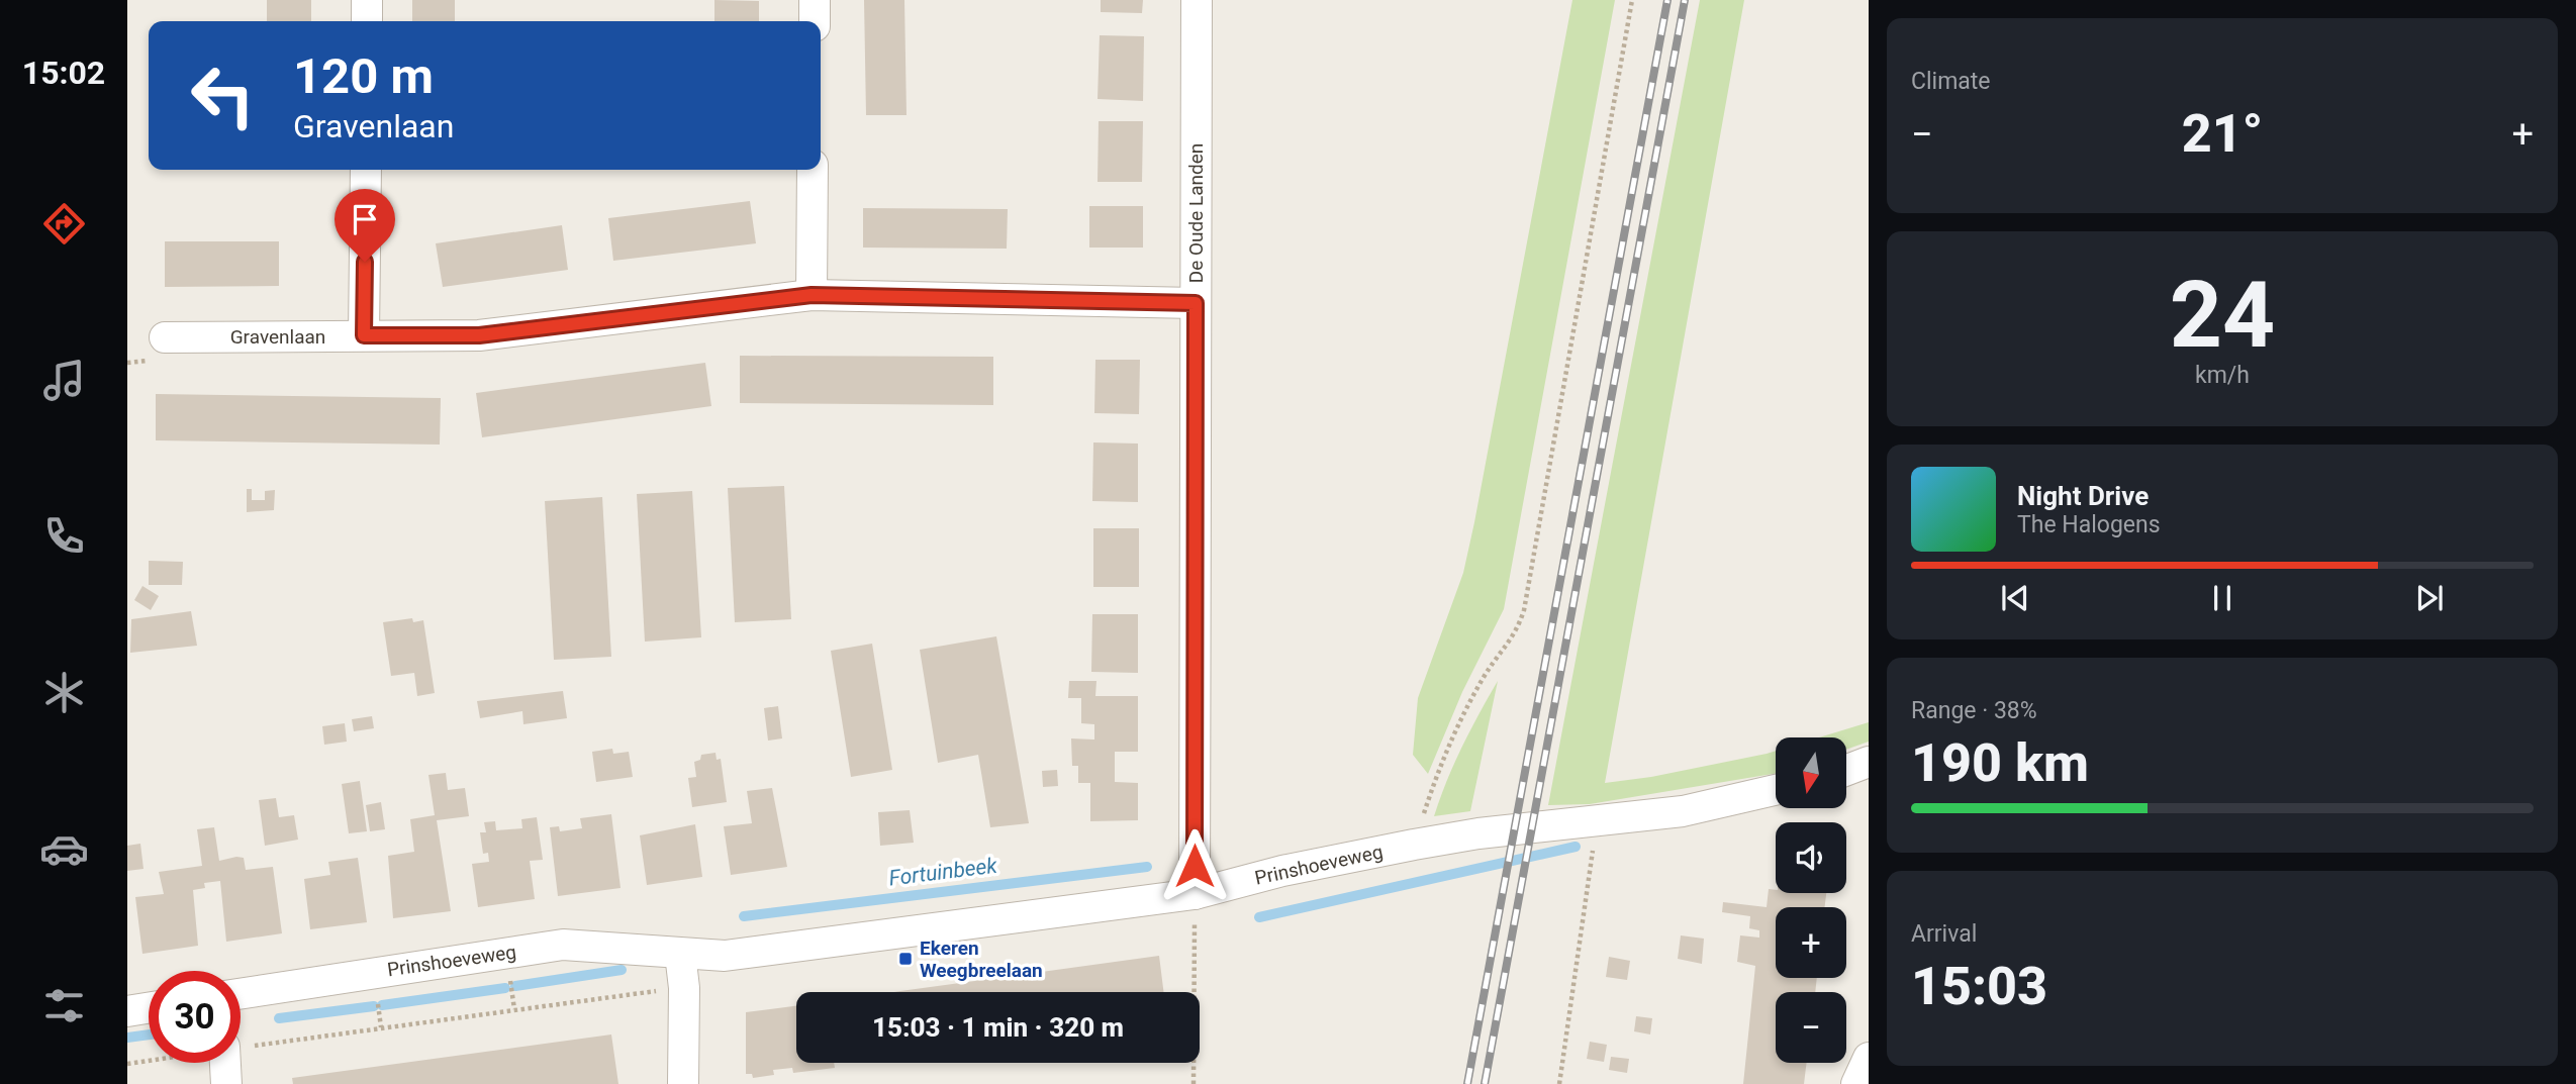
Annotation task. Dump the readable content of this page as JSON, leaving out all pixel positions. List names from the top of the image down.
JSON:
{
  "streets": {
    "street": ["De Oude Landen", "Gravenlaan", "Prinshoeveweg"]
  },
  "crossings": [
    ["De Oude Landen", "Gravenlaan"],
    ["De Oude Landen", "Prinshoeveweg"]
  ],
  "water": ["Fortuinbeek"],
  "places": {
    "transit": ["Ekeren Weegbreelaan"]
  },
  "north": "bottom",
  "page": {
    "tabs": "15:02",
    "tile": [
      "Climate",
      ["24", "km/h"],
      ["Range · 38%", "190 km"],
      ["Arrival", "15:03"]
    ],
    "turn": ["120 m", "Gravenlaan"],
    "heat": ["−", "21°", "+"],
    "song": ["Night Drive", "The Halogens"],
    "map_buttons": ["+", "−"],
    "limit": "30",
    "trip": "15:03 · 1 min · 320 m"
  }
}
